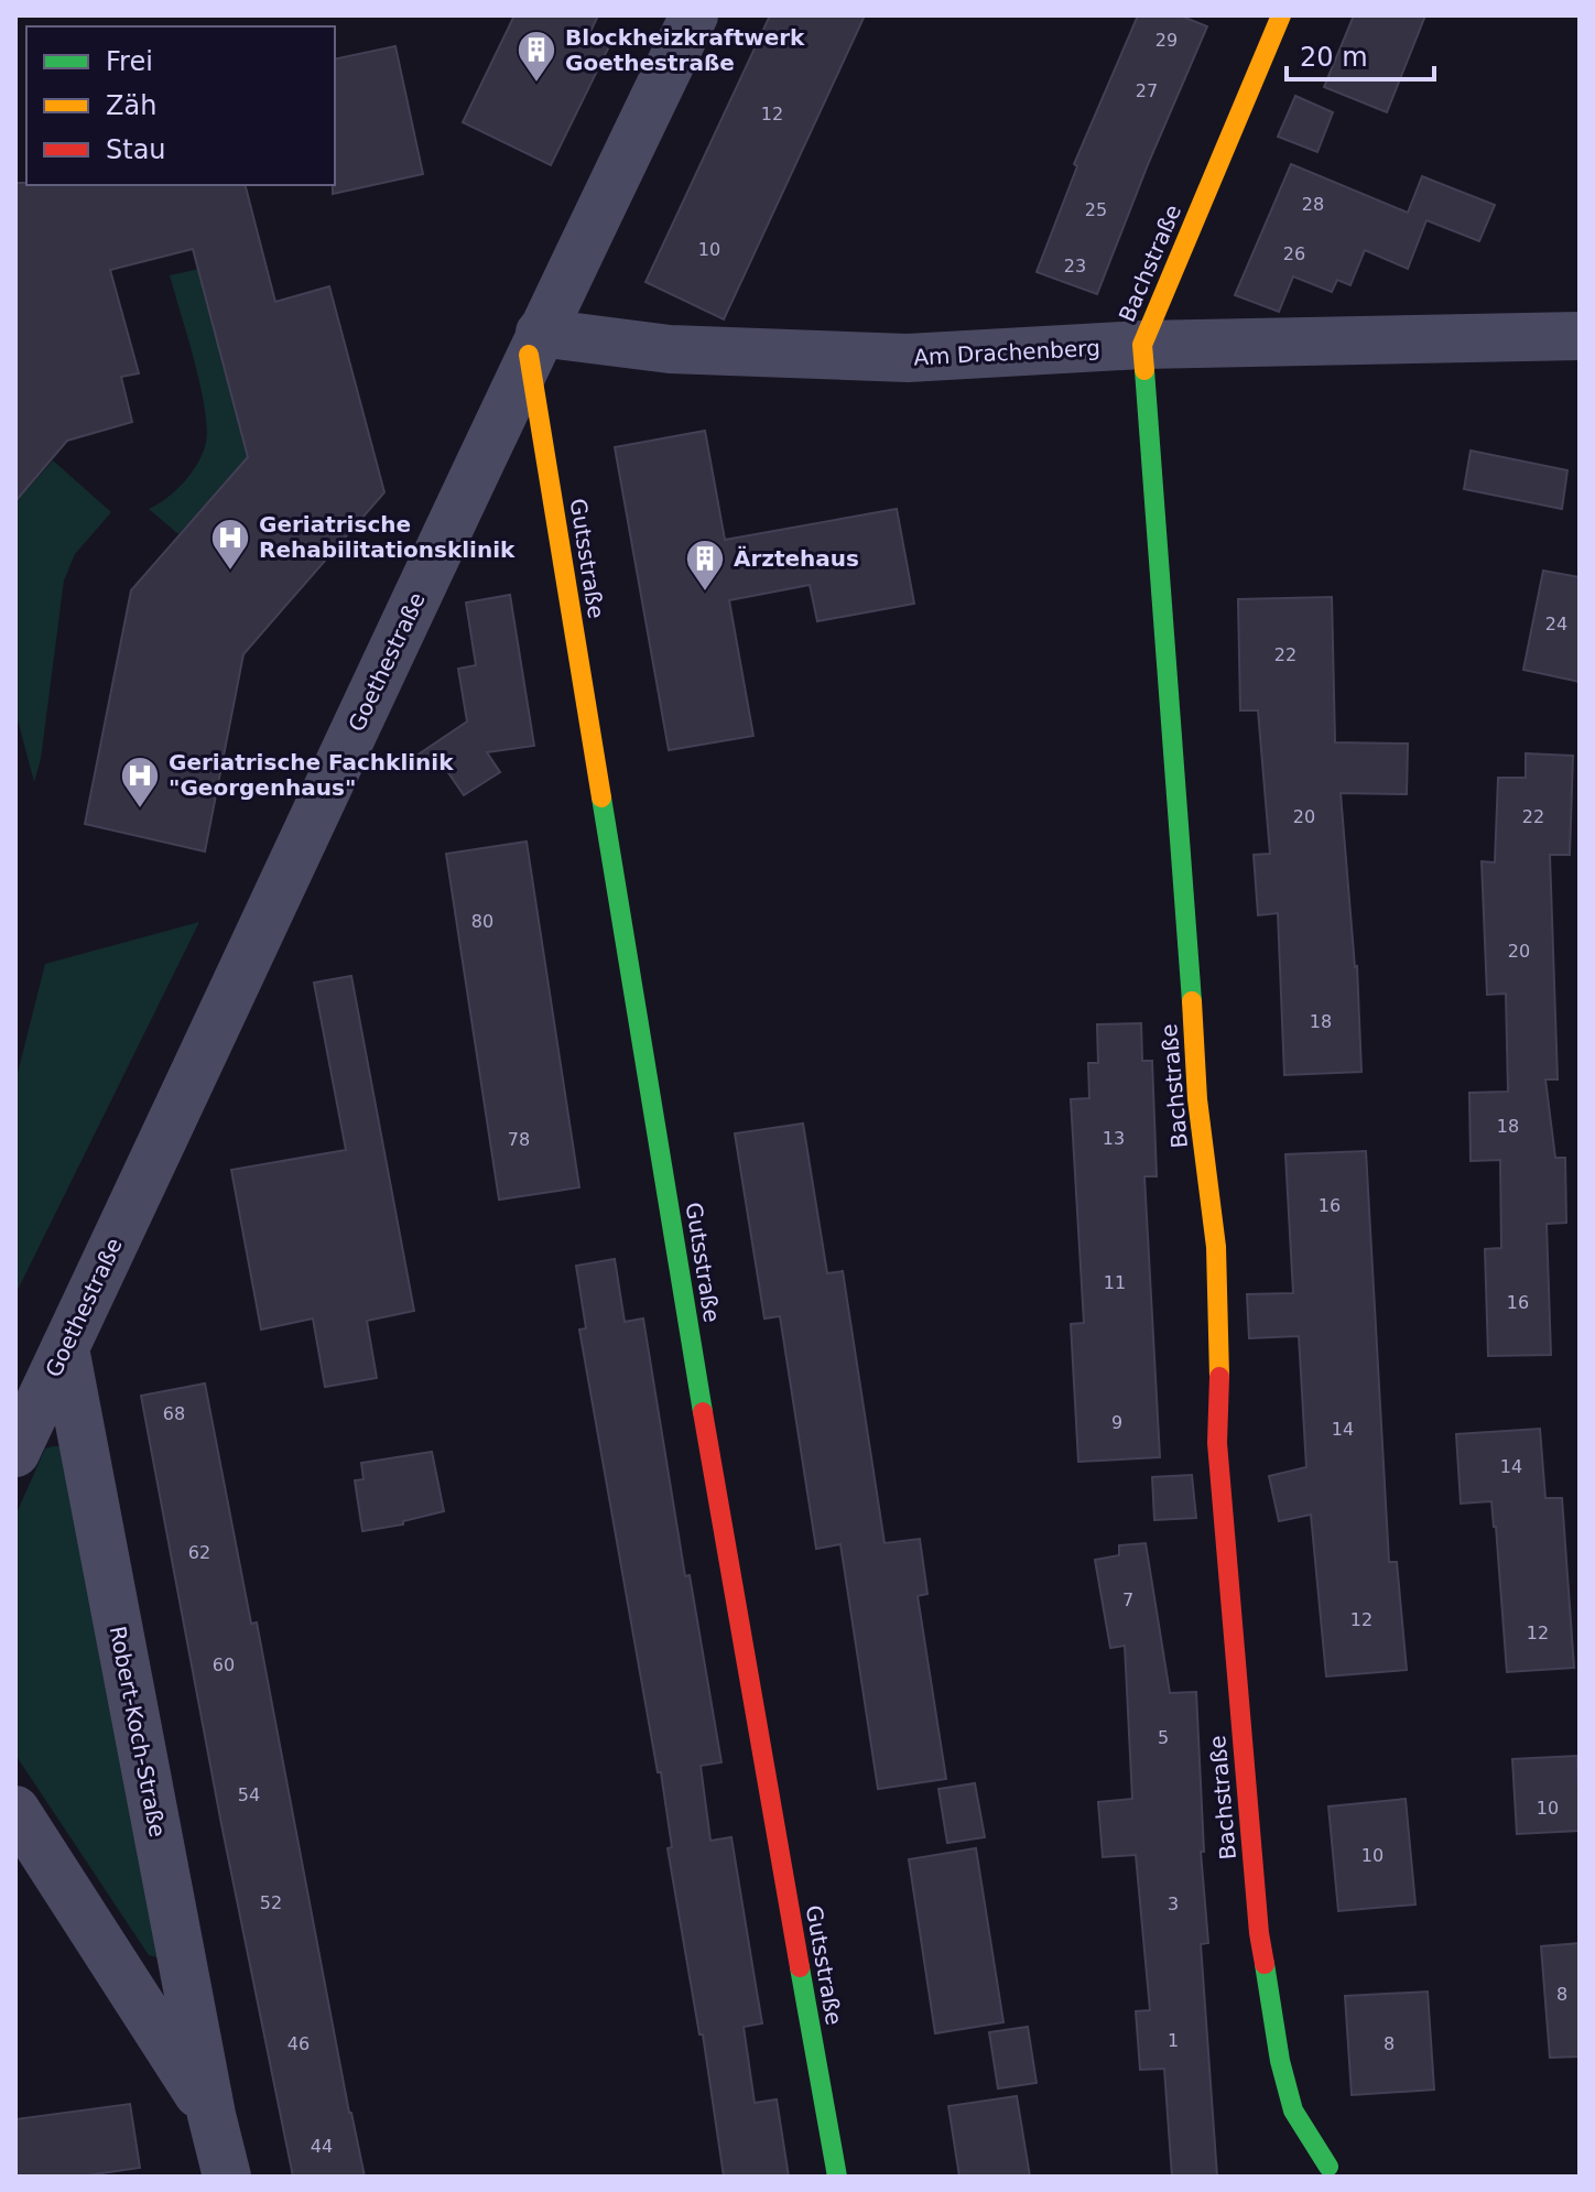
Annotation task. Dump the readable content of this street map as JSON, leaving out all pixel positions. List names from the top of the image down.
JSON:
{
  "streets": {
    "street": [
      "Bachstraße",
      "Am Drachenberg",
      "Gutsstraße",
      "Goethestraße",
      "Robert-Koch-Straße"
    ]
  },
  "crossings": [
    ["Bachstraße", "Am Drachenberg"],
    ["Am Drachenberg", "Gutsstraße"],
    ["Am Drachenberg", "Goethestraße"],
    ["Gutsstraße", "Goethestraße"],
    ["Goethestraße", "Robert-Koch-Straße"]
  ],
  "places": {
    "building": ["Blockheizkraftwerk Goethestraße", "Ärztehaus"],
    "hospital": ["Geriatrische Rehabilitationsklinik", "Geriatrische Fachklinik \"Georgenhaus\""]
  },
  "house_numbers": [
    "29",
    "27",
    "12",
    "28",
    "25",
    "10",
    "26",
    "23",
    "24",
    "22",
    "20",
    "22",
    "80",
    "20",
    "18",
    "18",
    "13",
    "78",
    "16",
    "11",
    "16",
    "68",
    "9",
    "14",
    "14",
    "62",
    "7",
    "12",
    "12",
    "60",
    "5",
    "54",
    "10",
    "10",
    "52",
    "3",
    "8",
    "1",
    "46",
    "8",
    "44"
  ],
  "legend": ["Frei", "Zäh", "Stau"],
  "scale_bar": "20 m"
}
